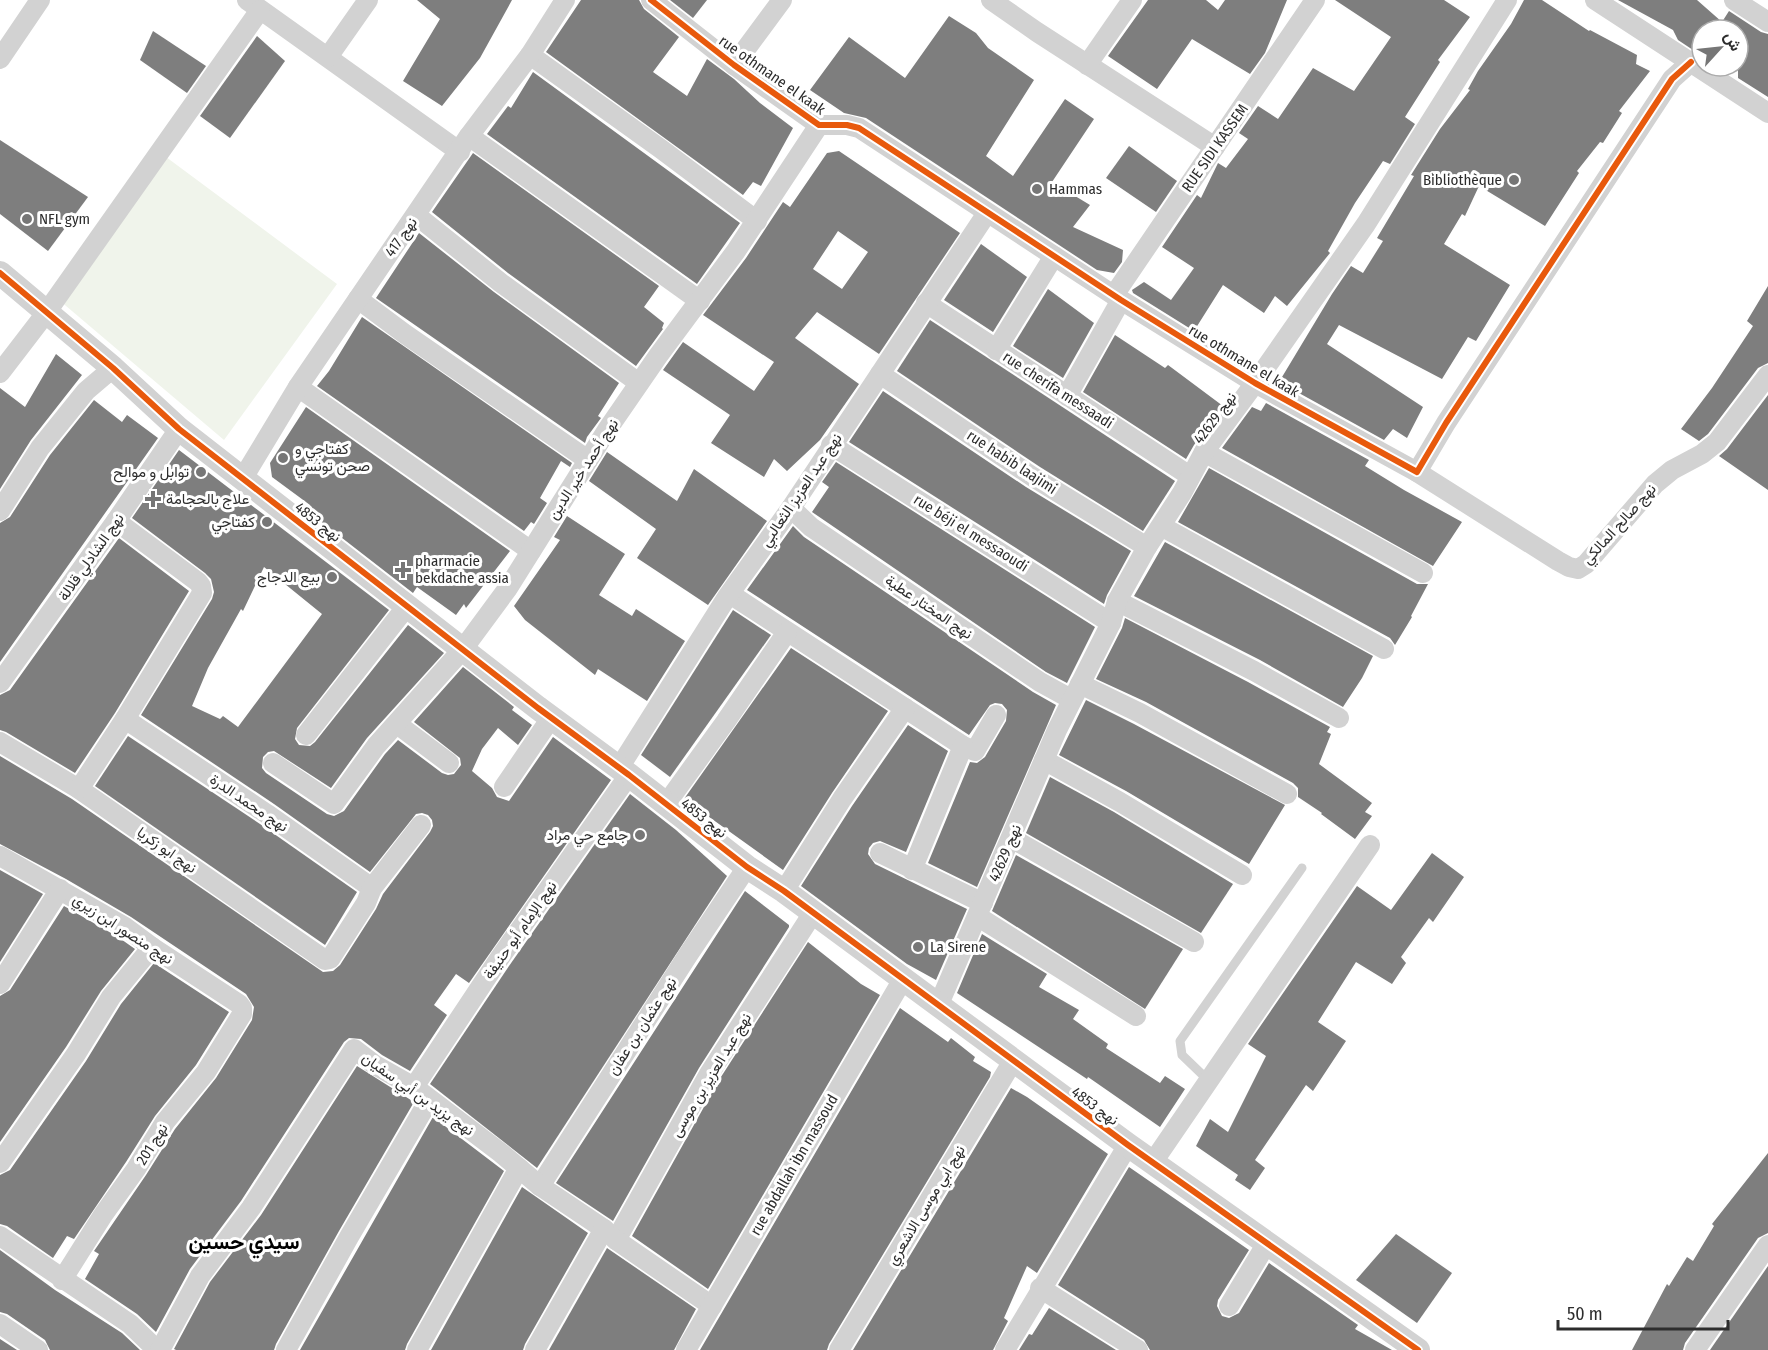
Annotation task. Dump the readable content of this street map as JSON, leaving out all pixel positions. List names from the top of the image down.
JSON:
{
  "streets": {
    "street": [
      "rue othmane el kaak",
      "RUE SIDI KASSEM",
      "نهج 417",
      "rue cherifa messaadi",
      "نهج 42629",
      "rue habib laajimi",
      "نهج أحمد خير الدين",
      "نهج عبد العزيز الثعالبي",
      "نهج 4853",
      "نهج صالح المالكي",
      "rue béji el messaoudi",
      "نهج الشادلي قلالة",
      "نهج المختار عطية",
      "نهج محمد الدرة",
      "نهج ابو زكريا",
      "نهج منصور ابن زيري",
      "نهج الإمام أبو حنيفة",
      "نهج عثمان بن عفان",
      "نهج عبد العزيز بن موسى",
      "نهج يزيد بن أبي سفيان",
      "نهج 201",
      "rue abdallah ibn massoud",
      "نهج ابي موسى الاشعري"
    ]
  },
  "crossings": [
    ["rue othmane el kaak", "RUE SIDI KASSEM"],
    ["rue othmane el kaak", "نهج 42629"],
    ["rue othmane el kaak", "نهج أحمد خير الدين"],
    ["rue othmane el kaak", "نهج عبد العزيز الثعالبي"],
    ["rue othmane el kaak", "نهج صالح المالكي"],
    ["RUE SIDI KASSEM", "rue cherifa messaadi"],
    ["نهج 417", "نهج 4853"],
    ["rue cherifa messaadi", "نهج 42629"],
    ["rue cherifa messaadi", "نهج عبد العزيز الثعالبي"],
    ["نهج 42629", "rue habib laajimi"],
    ["نهج 42629", "نهج 4853"],
    ["نهج 42629", "rue béji el messaoudi"],
    ["نهج 42629", "نهج المختار عطية"],
    ["rue habib laajimi", "نهج عبد العزيز الثعالبي"],
    ["نهج أحمد خير الدين", "نهج 4853"],
    ["نهج عبد العزيز الثعالبي", "نهج 4853"],
    ["نهج عبد العزيز الثعالبي", "rue béji el messaoudi"],
    ["نهج عبد العزيز الثعالبي", "نهج المختار عطية"],
    ["نهج عبد العزيز الثعالبي", "نهج الإمام أبو حنيفة"],
    ["نهج 4853", "نهج الشادلي قلالة"],
    ["نهج 4853", "نهج الإمام أبو حنيفة"],
    ["نهج 4853", "نهج عثمان بن عفان"],
    ["نهج 4853", "نهج عبد العزيز بن موسى"],
    ["نهج 4853", "rue abdallah ibn massoud"],
    ["نهج 4853", "نهج ابي موسى الاشعري"],
    ["نهج محمد الدرة", "نهج ابو زكريا"],
    ["نهج منصور ابن زيري", "نهج 201"],
    ["نهج الإمام أبو حنيفة", "نهج يزيد بن أبي سفيان"],
    ["نهج عثمان بن عفان", "نهج يزيد بن أبي سفيان"],
    ["نهج عبد العزيز بن موسى", "نهج يزيد بن أبي سفيان"],
    ["نهج يزيد بن أبي سفيان", "rue abdallah ibn massoud"]
  ],
  "districts": ["سيدي حسين"],
  "places": {
    "other": [
      "Bibliothèque",
      "Hammas",
      "NFL gym",
      "كفتاجي و صحن تونسي",
      "توابل و موالح",
      "كفتاجي",
      "بيع الدجاج",
      "جامع حي مراد",
      "La Sirene"
    ],
    "health": ["علاج بالحجامة", "pharmacie bekdache assia"]
  },
  "scale_bar": "50 m",
  "north": "top right"
}
